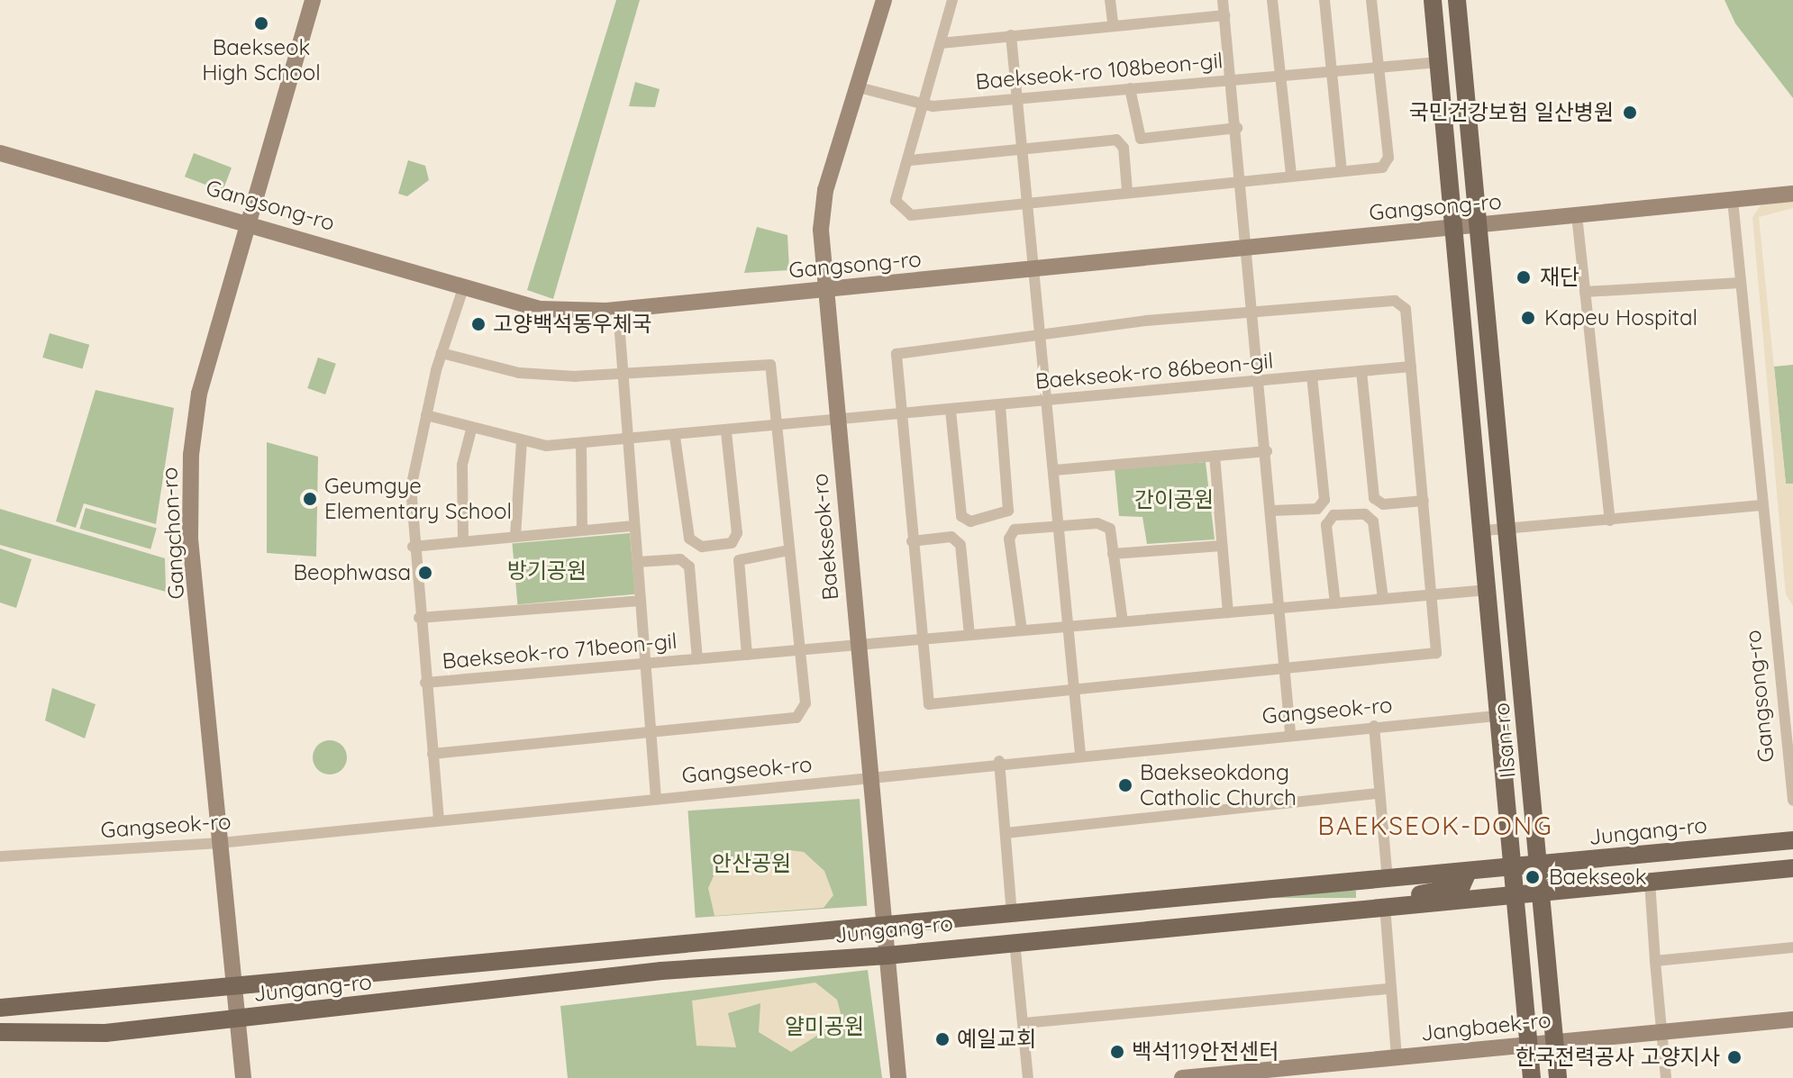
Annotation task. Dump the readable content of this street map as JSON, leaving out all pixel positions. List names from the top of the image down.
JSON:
{
  "streets": {
    "main road": [
      "Gangsong-ro",
      "Gangchon-ro",
      "Baekseok-ro",
      "Ilsan-ro",
      "Jungang-ro",
      "Jangbaek-ro"
    ],
    "street": [
      "Baekseok-ro 108beon-gil",
      "Baekseok-ro 86beon-gil",
      "Baekseok-ro 71beon-gil",
      "Gangseok-ro"
    ]
  },
  "crossings": [
    ["Baekseok-ro 108beon-gil", "Baekseok-ro"],
    ["Baekseok-ro 108beon-gil", "Ilsan-ro"],
    ["Gangsong-ro", "Gangchon-ro"],
    ["Gangsong-ro", "Baekseok-ro"],
    ["Gangsong-ro", "Ilsan-ro"],
    ["Baekseok-ro 86beon-gil", "Baekseok-ro"],
    ["Gangchon-ro", "Gangseok-ro"],
    ["Gangchon-ro", "Jungang-ro"],
    ["Baekseok-ro", "Baekseok-ro 71beon-gil"],
    ["Baekseok-ro", "Gangseok-ro"],
    ["Baekseok-ro", "Jungang-ro"],
    ["Baekseok-ro 71beon-gil", "Ilsan-ro"],
    ["Gangseok-ro", "Ilsan-ro"],
    ["Ilsan-ro", "Jungang-ro"],
    ["Ilsan-ro", "Jangbaek-ro"]
  ],
  "districts": ["BAEKSEOK-DONG"],
  "parks": [
    "간이공원",
    "방기공원",
    "안산공원",
    "얄미공원"
  ],
  "places": [
    "Baekseok High School",
    "국민건강보험 일산병원",
    "재단",
    "Kapeu Hospital",
    "고양백석동우체국",
    "Geumgye Elementary School",
    "Beophwasa",
    "Baekseokdong Catholic Church",
    "Baekseok",
    "예일교회",
    "백석119안전센터",
    "한국전력공사 고양지사"
  ]
}
